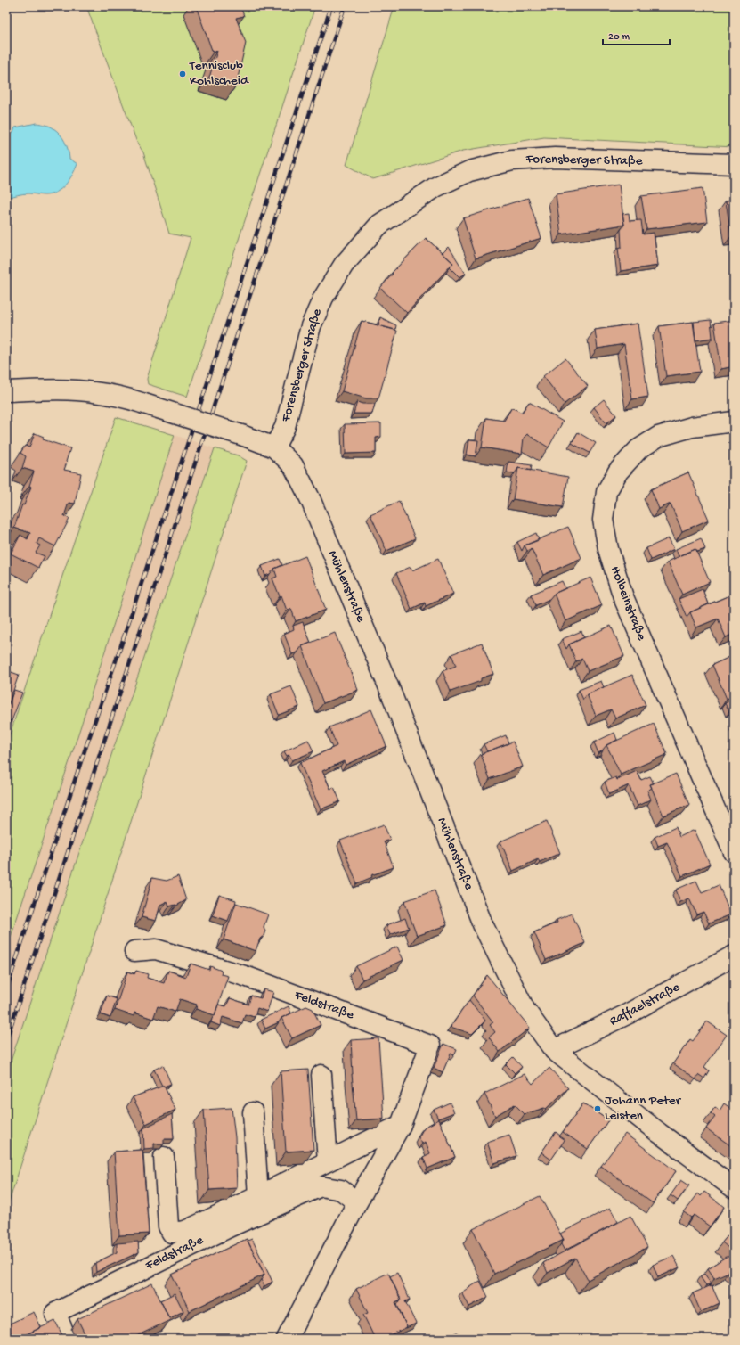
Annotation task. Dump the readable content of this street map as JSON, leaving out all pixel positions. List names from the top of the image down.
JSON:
{
  "streets": {
    "street": [
      "Forensberger Straße",
      "Mühlenstraße",
      "Holbeinstraße",
      "Raffaelstraße",
      "Feldstraße"
    ]
  },
  "crossings": [
    ["Forensberger Straße", "Mühlenstraße"],
    ["Mühlenstraße", "Raffaelstraße"]
  ],
  "places": ["Tennisclub Kohlscheid", "Johann Peter Leisten"],
  "scale_bar": "20 m"
}
